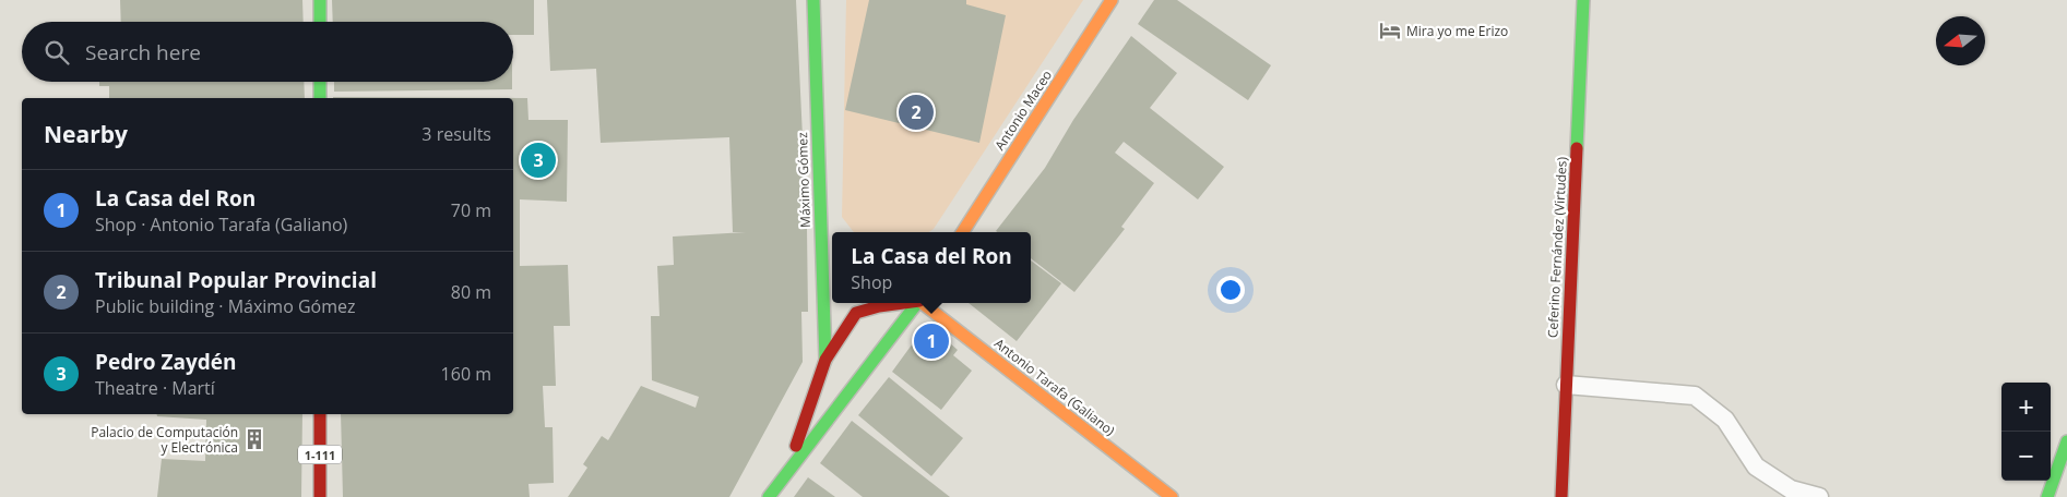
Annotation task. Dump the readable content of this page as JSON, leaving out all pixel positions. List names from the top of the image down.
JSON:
{
  "streets": {
    "main road": [
      "Antonio Maceo",
      "Máximo Gómez",
      "Ceferino Fernández (Virtudes)",
      "Antonio Tarafa (Galiano)",
      "1-111"
    ]
  },
  "places": {
    "hotel": ["Mira yo me Erizo"],
    "building": ["Palacio de Computación y Electrónica"]
  },
  "north": "left",
  "page": {
    "search": "Search here",
    "pins": ["2", "3", "1"],
    "heading": ["Nearby", "3 results"],
    "list": [
      {
        "mark": "1",
        "name": "La Casa del Ron",
        "note": "Shop · Antonio Tarafa (Galiano)",
        "value": "70 m"
      },
      {
        "mark": "2",
        "name": "Tribunal Popular Provincial",
        "note": "Public building · Máximo Gómez",
        "value": "80 m"
      },
      {
        "mark": "3",
        "name": "Pedro Zaydén",
        "note": "Theatre · Martí",
        "value": "160 m"
      }
    ],
    "popup": ["La Casa del Ron", "Shop"],
    "map_buttons": ["+", "−"]
  }
}
